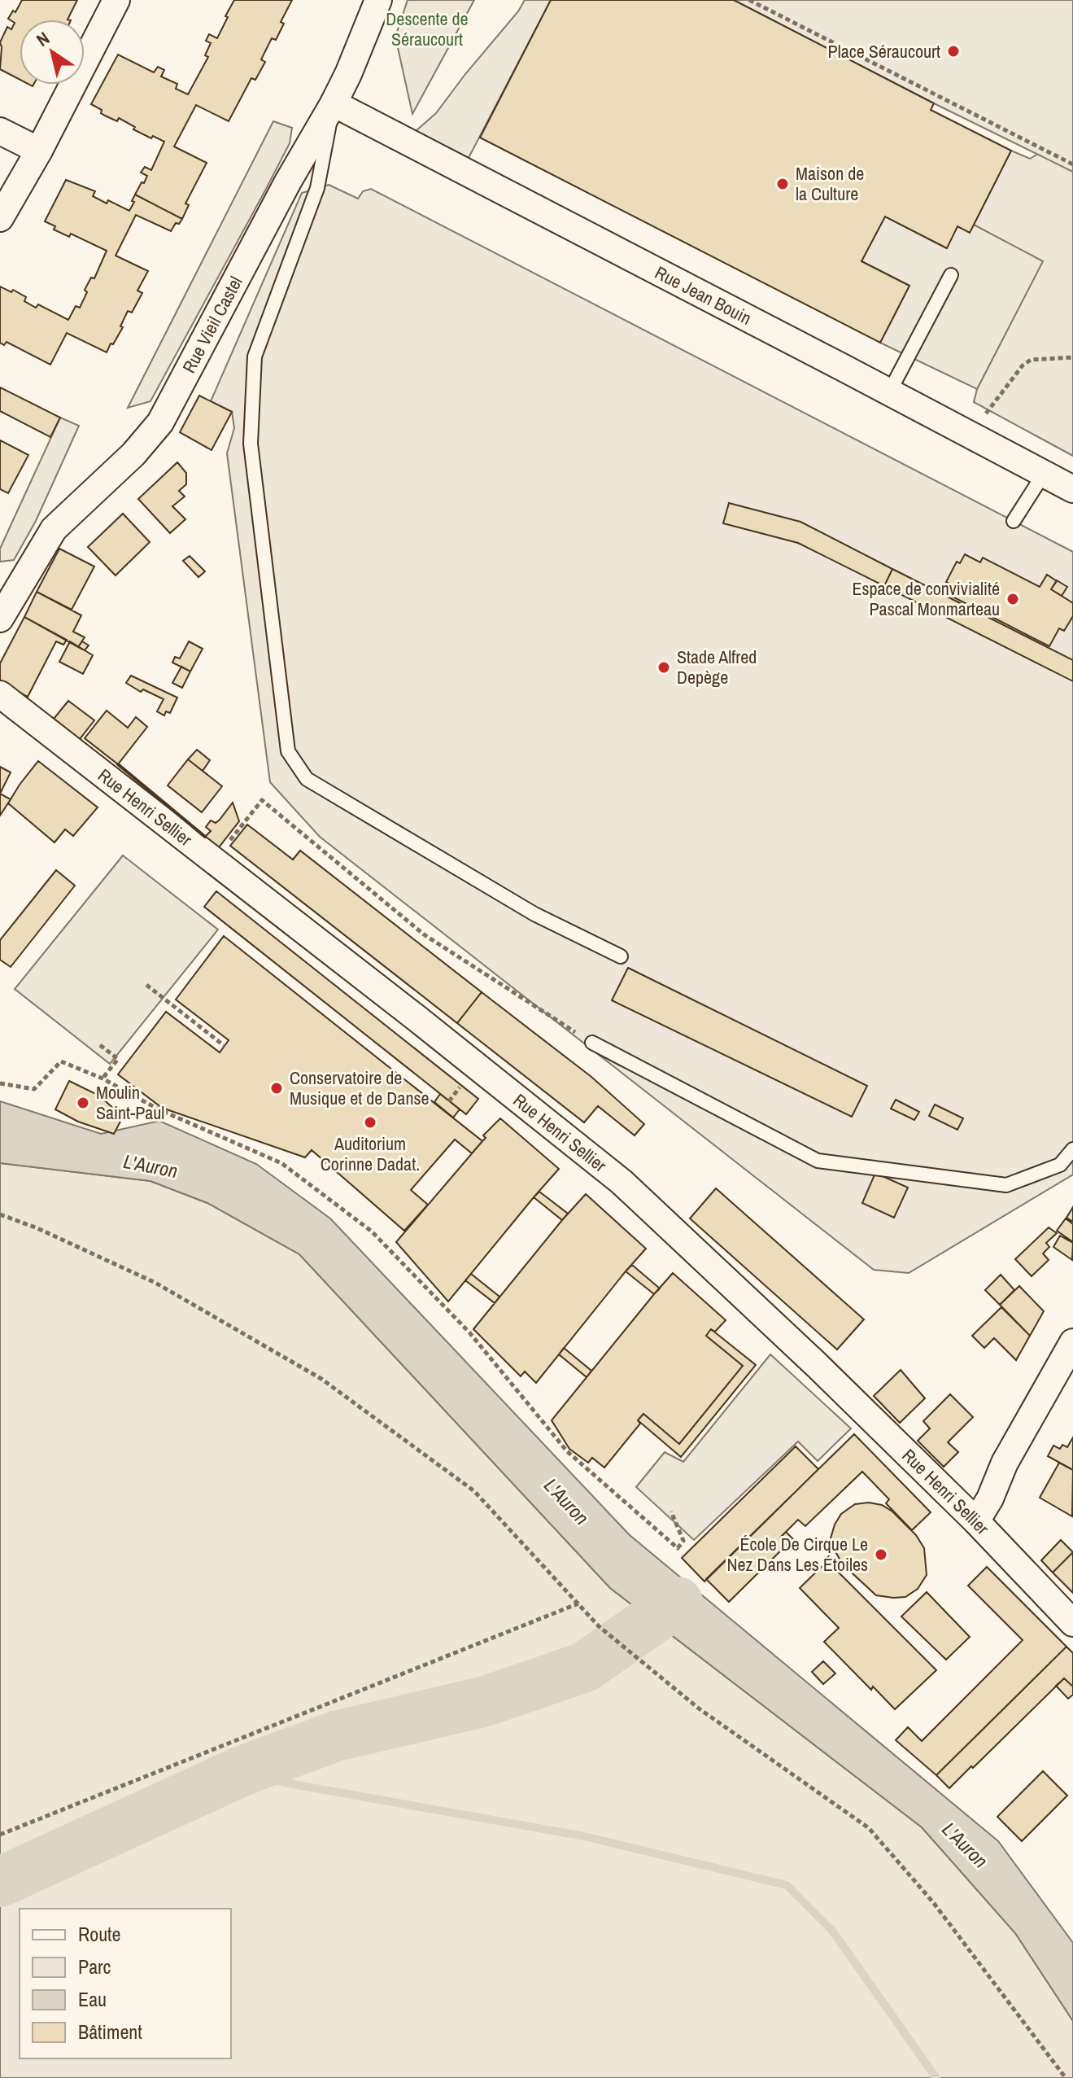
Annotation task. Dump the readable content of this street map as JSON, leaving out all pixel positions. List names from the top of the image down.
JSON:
{
  "streets": {
    "street": ["Rue Jean Bouin", "Rue Vieil Castel", "Rue Henri Sellier"]
  },
  "crossings": [
    ["Rue Jean Bouin", "Rue Vieil Castel"]
  ],
  "water": ["L'Auron"],
  "parks": ["Descente de Séraucourt"],
  "places": [
    "Place Séraucourt",
    "Maison de la Culture",
    "Espace de convivialité Pascal Monmarteau",
    "Stade Alfred Depège",
    "Conservatoire de Musique et de Danse",
    "Moulin Saint-Paul",
    "Auditorium Corinne Dadat.",
    "École De Cirque Le Nez Dans Les Étoiles"
  ],
  "legend": [
    "Route",
    "Parc",
    "Eau",
    "Bâtiment"
  ],
  "north": "top left"
}
